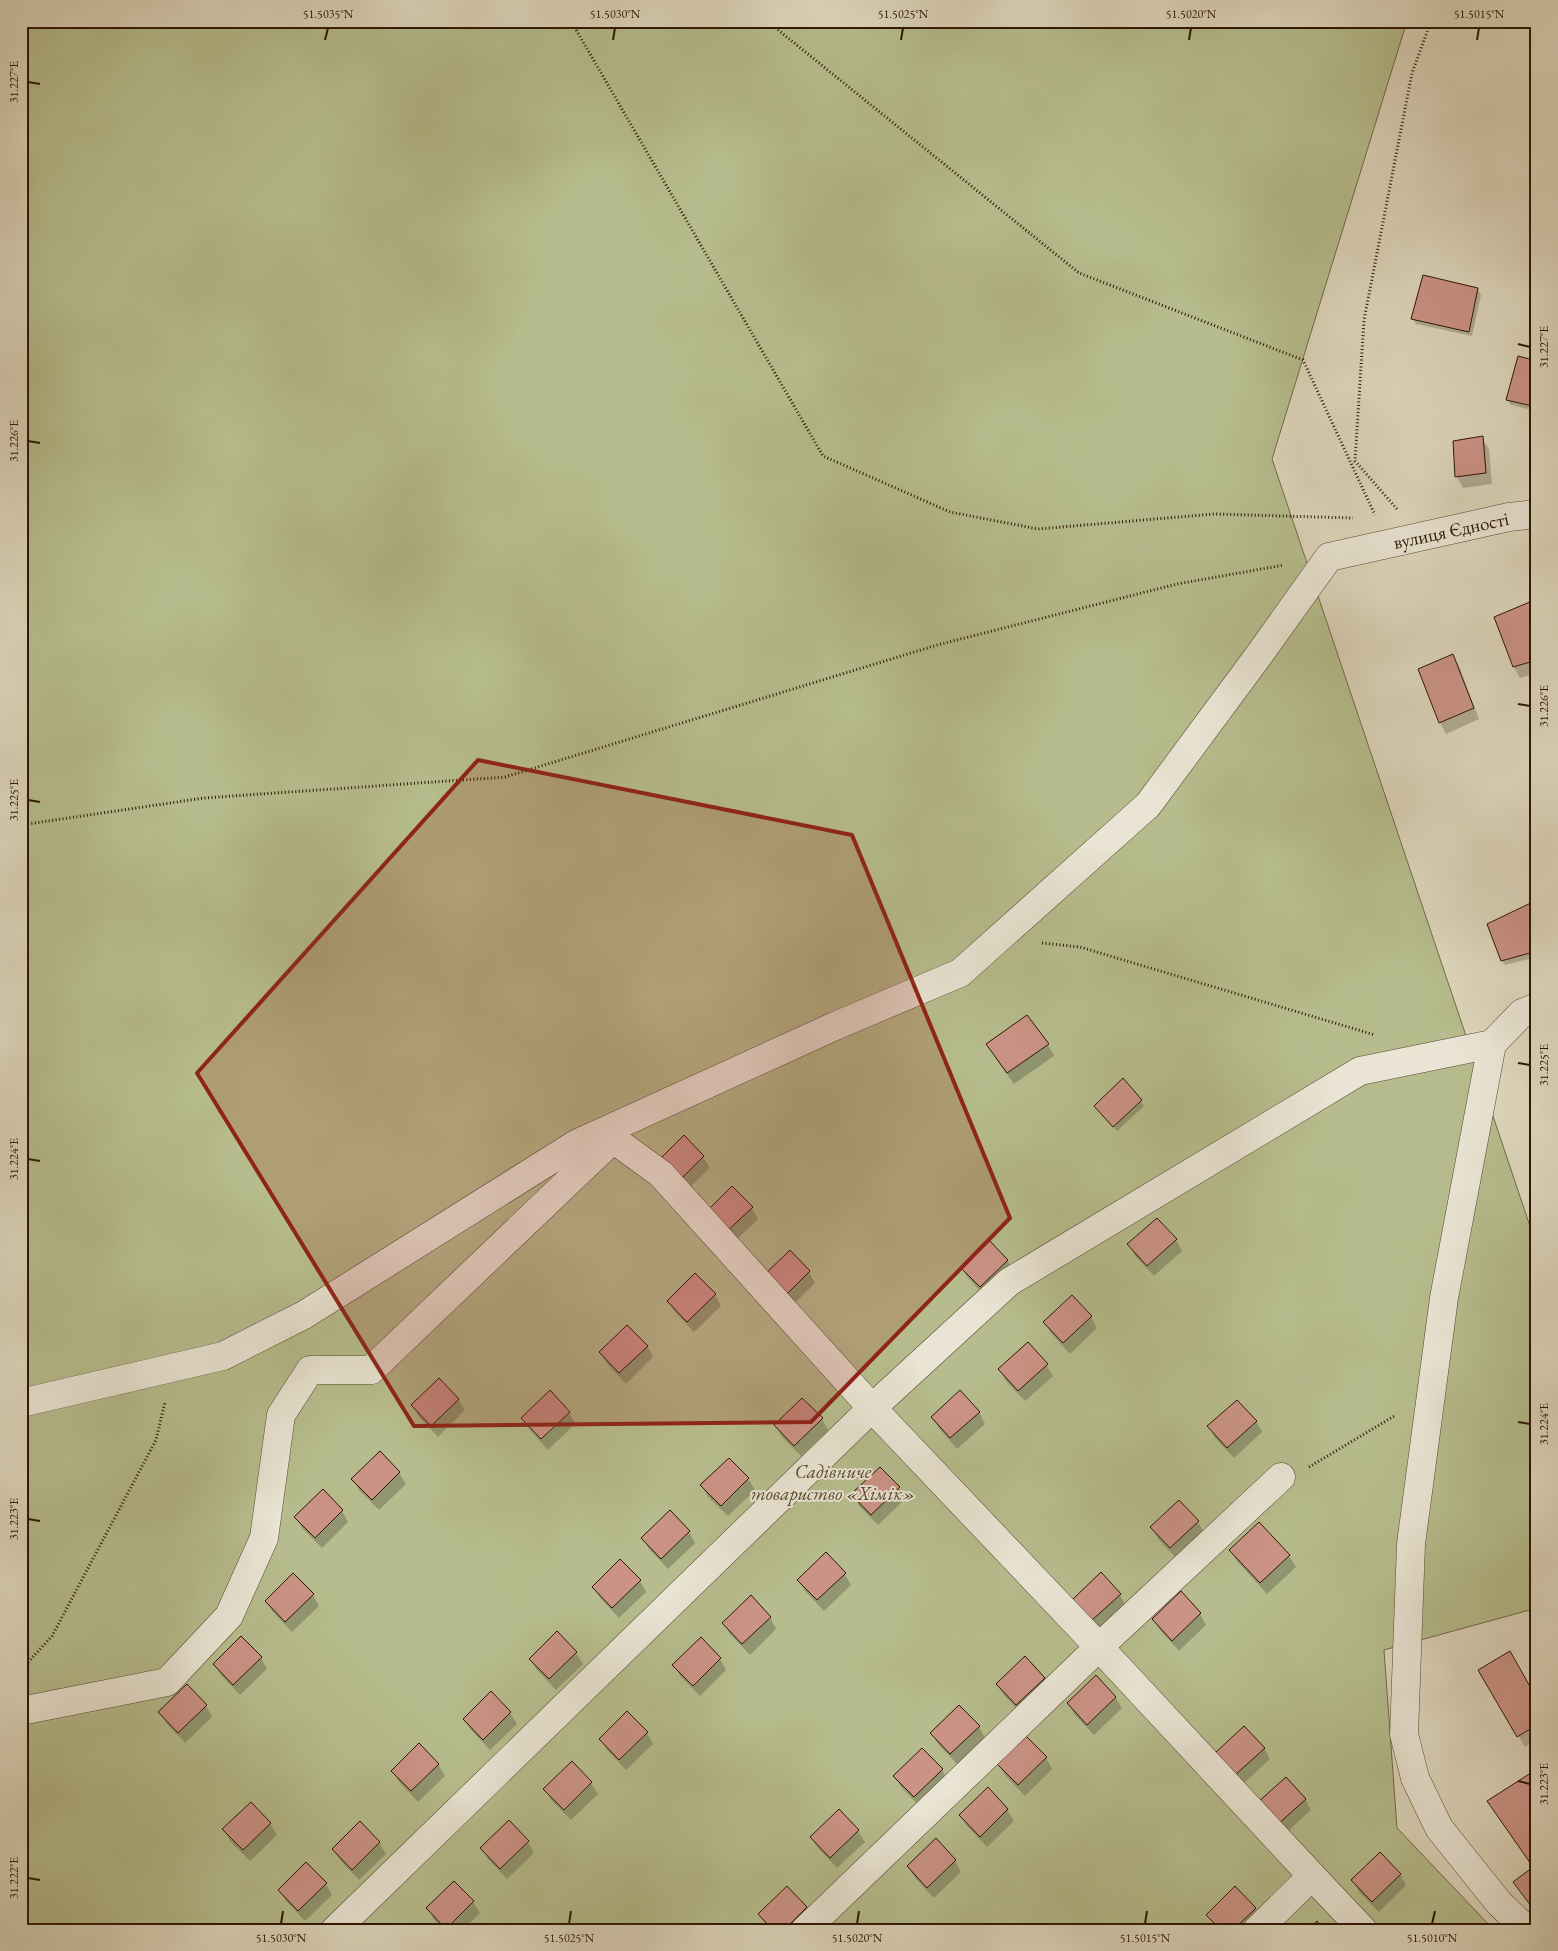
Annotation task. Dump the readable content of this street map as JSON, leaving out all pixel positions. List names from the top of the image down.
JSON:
{
  "streets": {
    "street": ["вулиця Єдності"]
  },
  "parks": ["Садівниче товариство «Хімік»"],
  "coordinates": [
    "51.5035°N",
    "51.5030°N",
    "51.5025°N",
    "51.5020°N",
    "51.5015°N",
    "31.227°E",
    "31.226°E",
    "31.225°E",
    "31.224°E",
    "31.223°E",
    "31.222°E",
    "51.5010°N"
  ]
}
